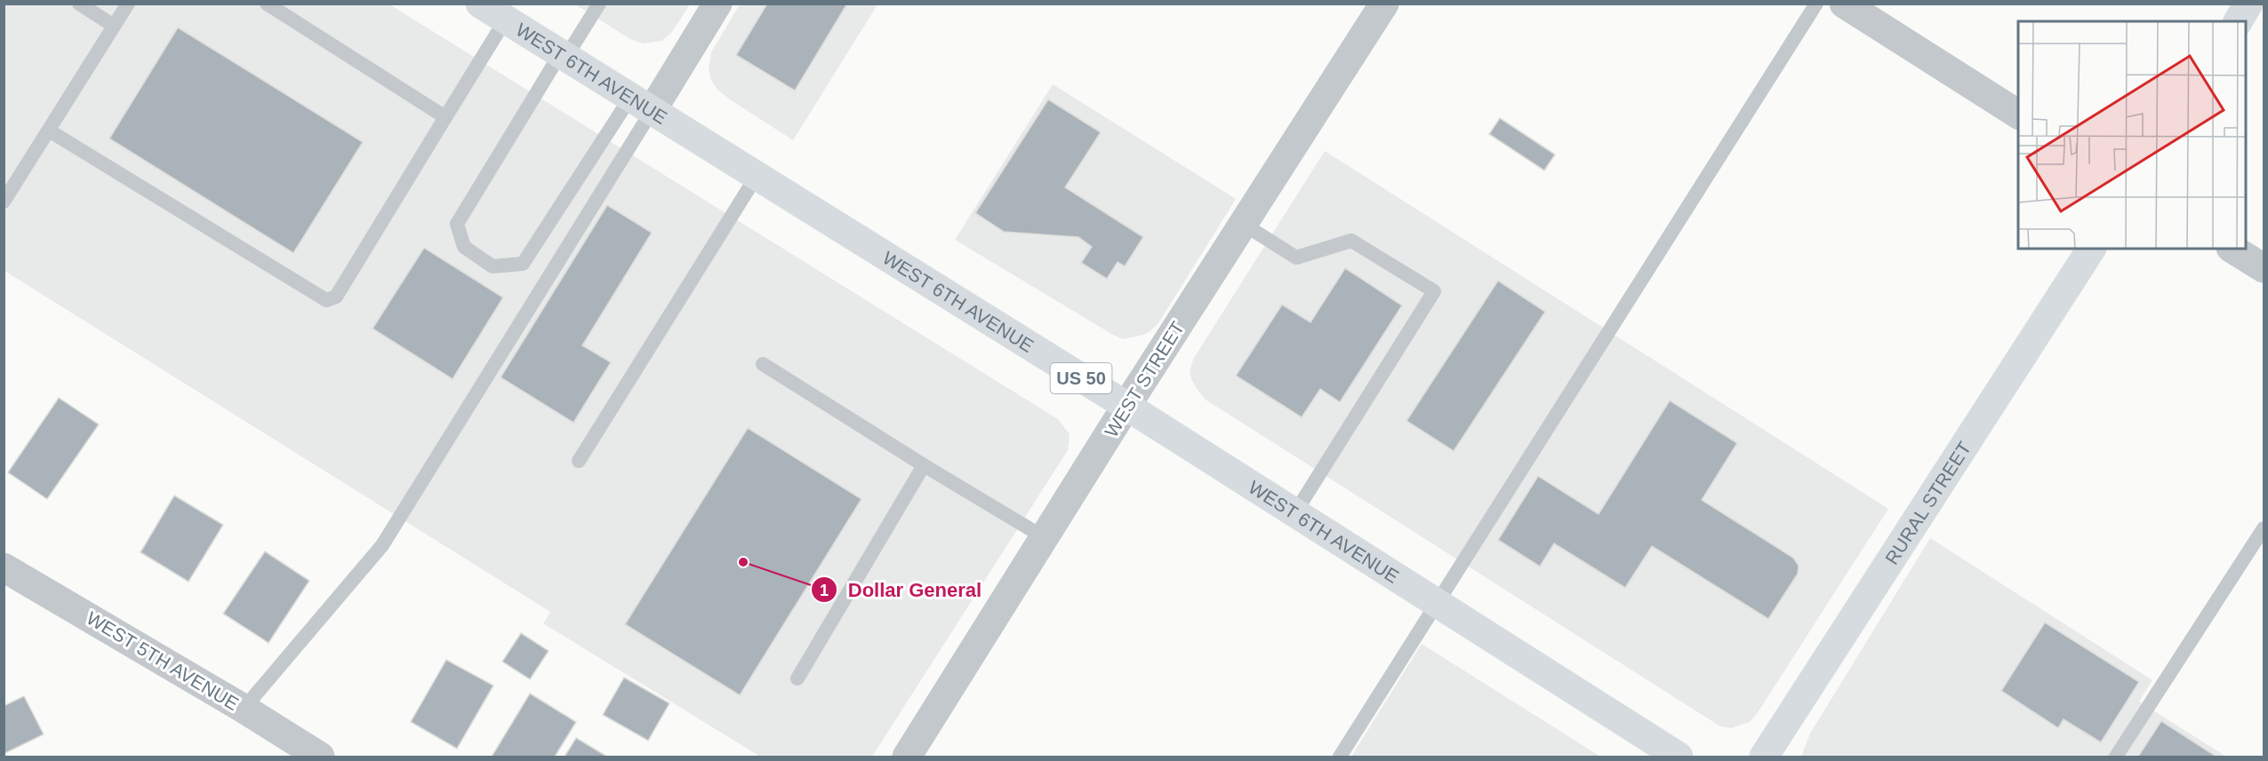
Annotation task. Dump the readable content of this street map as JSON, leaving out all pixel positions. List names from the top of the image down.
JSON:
{
  "streets": {
    "main road": ["WEST 6TH AVENUE", "US 50", "RURAL STREET"],
    "street": ["WEST STREET", "WEST 5TH AVENUE"]
  },
  "crossings": [
    ["WEST 6TH AVENUE", "WEST STREET"]
  ],
  "places": ["Dollar General"]
}
